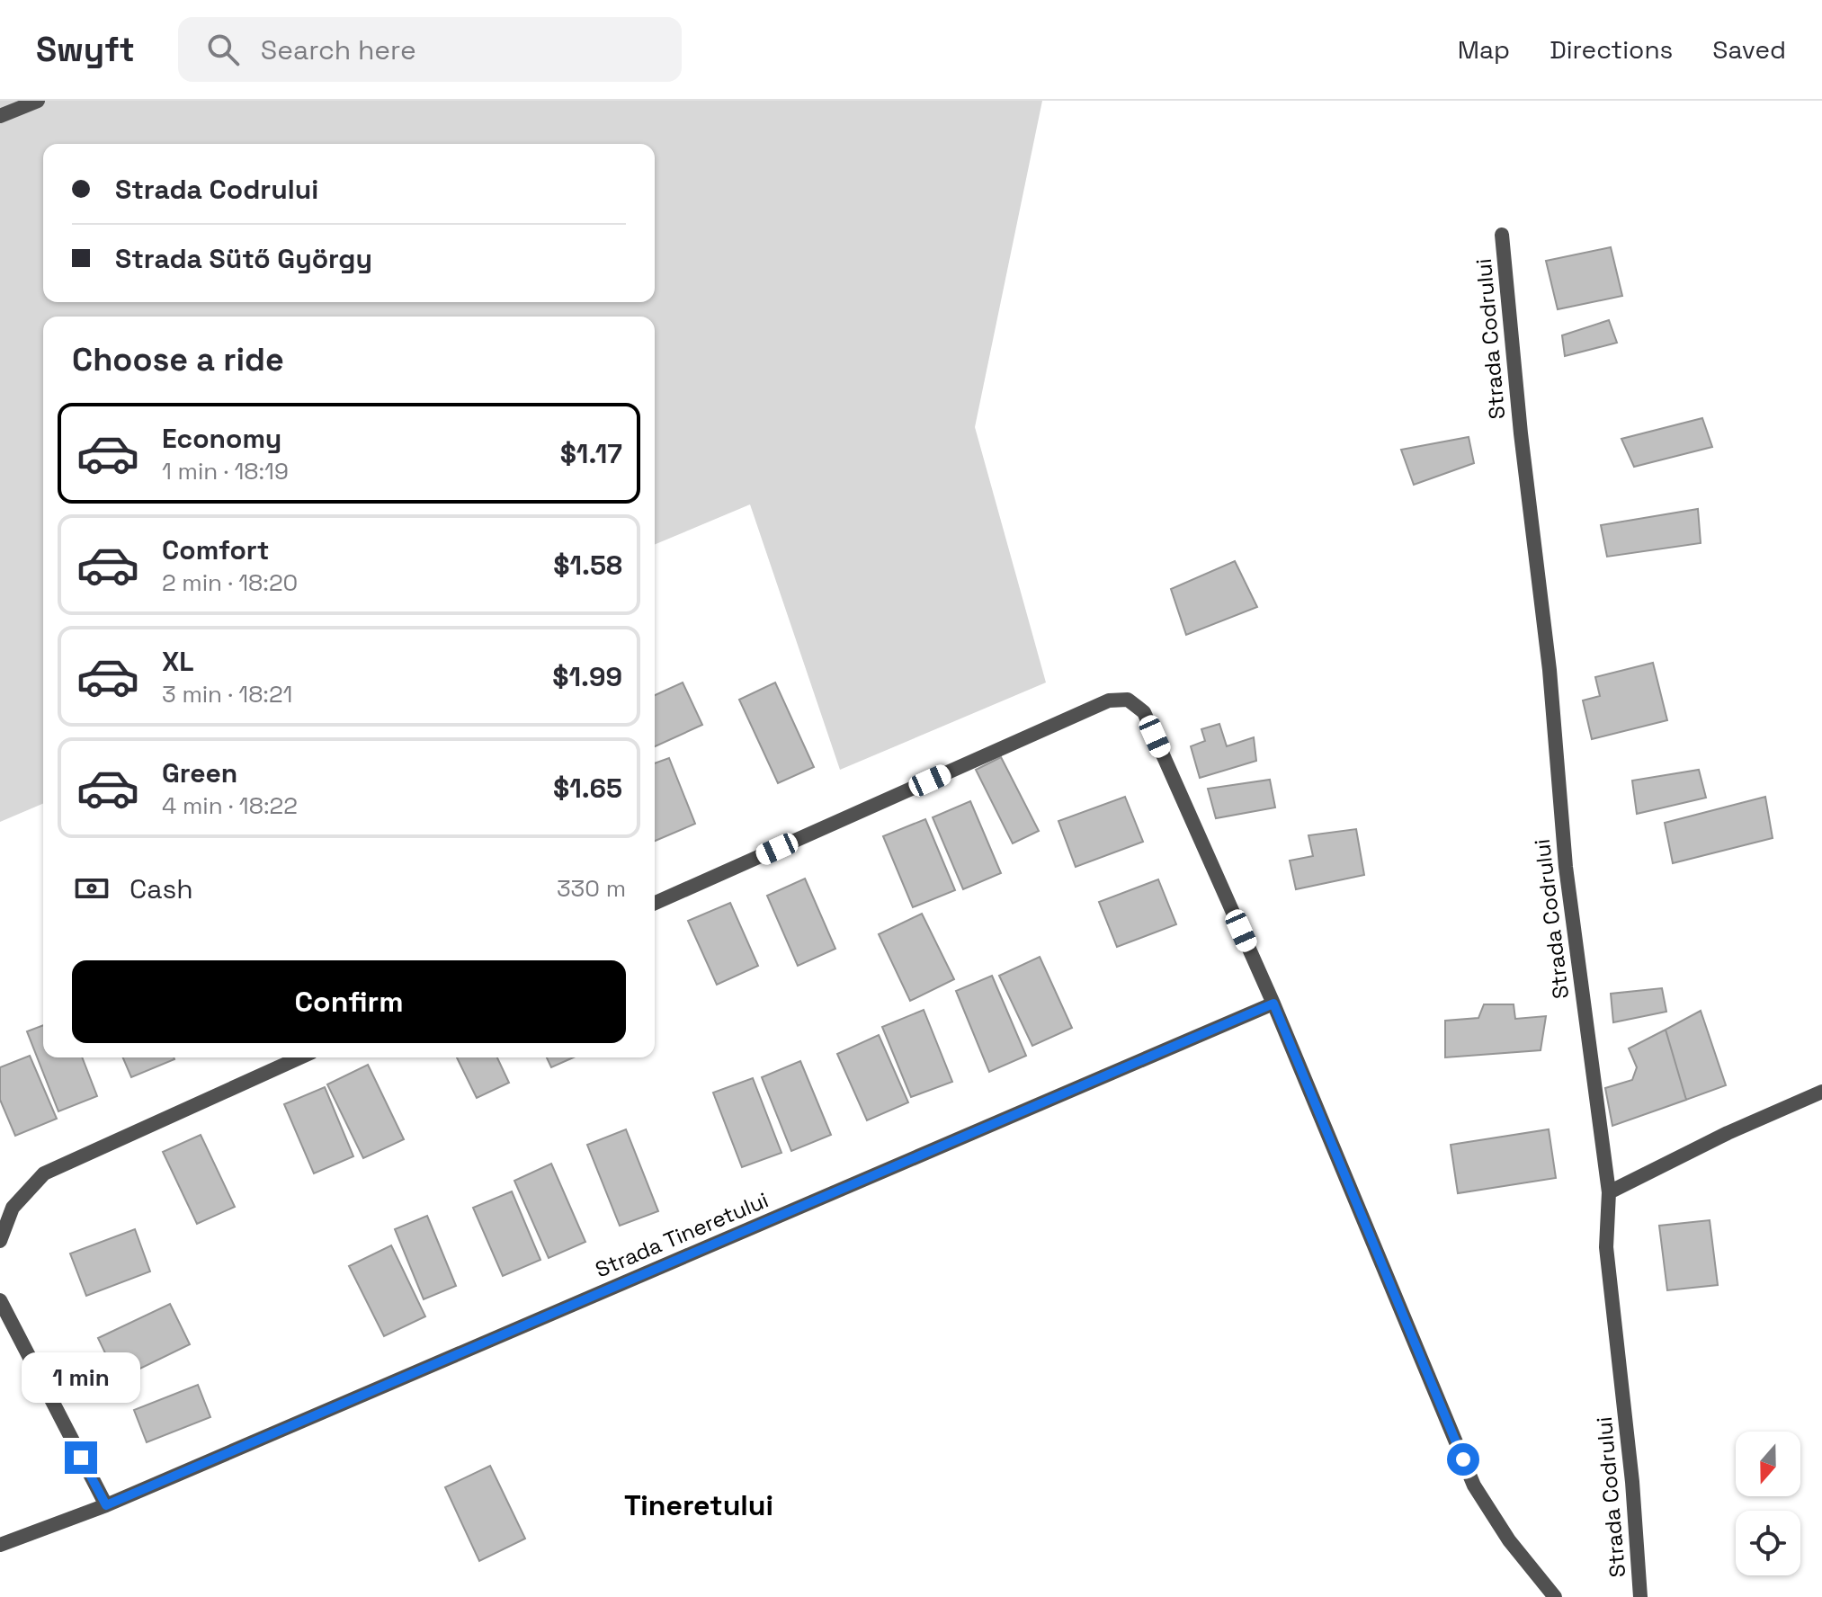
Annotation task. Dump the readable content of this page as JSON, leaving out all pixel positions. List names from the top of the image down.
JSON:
{
  "streets": {
    "street": ["Strada Codrului", "Strada Tineretului"]
  },
  "districts": ["Tineretului"],
  "north": "bottom",
  "page": {
    "header": "Swyft",
    "search": "Search here",
    "nav": ["Map", "Directions", "Saved"],
    "banner": ["Strada Codrului", "Strada Sütő György"],
    "heading": "Choose a ride",
    "list": [
      {
        "name": "Economy",
        "note": "1 min · 18:19",
        "value": "$1.17"
      },
      {
        "name": "Comfort",
        "note": "2 min · 18:20",
        "value": "$1.58"
      },
      {
        "name": "XL",
        "note": "3 min · 18:21",
        "value": "$1.99"
      },
      {
        "name": "Green",
        "note": "4 min · 18:22",
        "value": "$1.65"
      }
    ],
    "pay": ["Cash", "330 m"],
    "buttons": "Confirm",
    "bubble": "1 min"
  }
}
